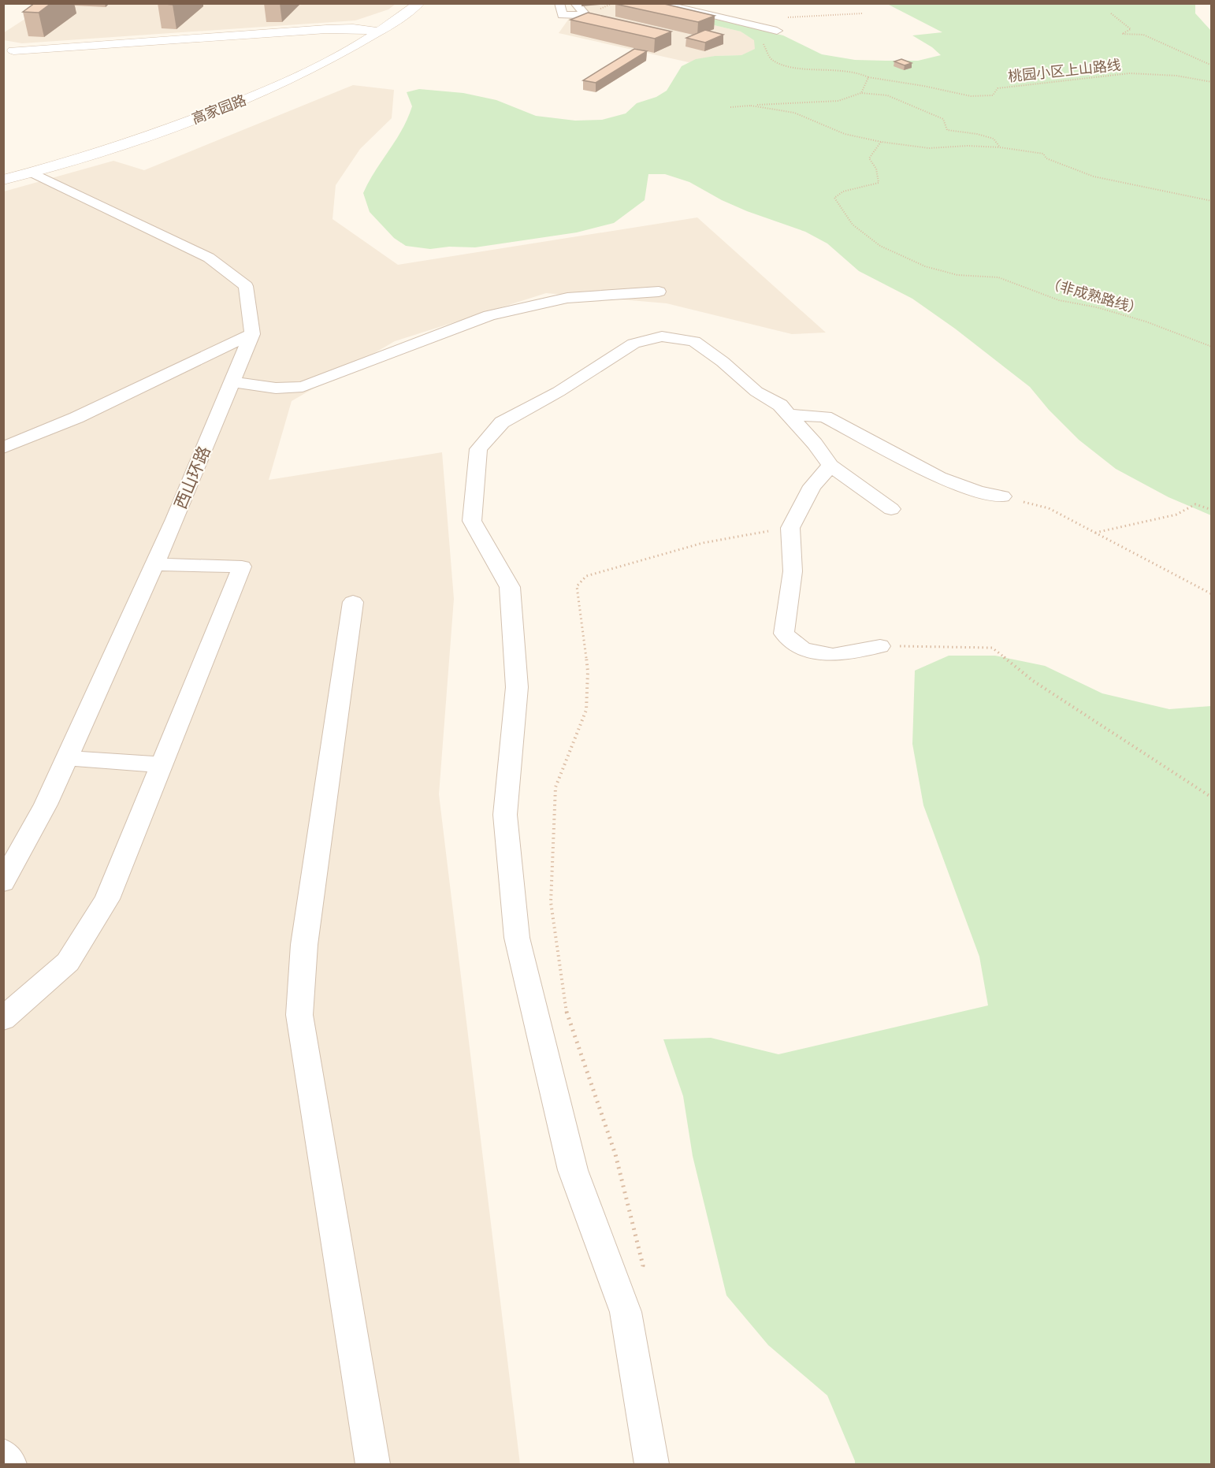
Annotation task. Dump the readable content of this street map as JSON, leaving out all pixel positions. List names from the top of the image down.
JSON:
{
  "streets": {
    "main road": ["高家园路"],
    "street": ["西山环路"],
    "path": ["桃园小区上山路线", "（非成熟路线）"]
  }
}
